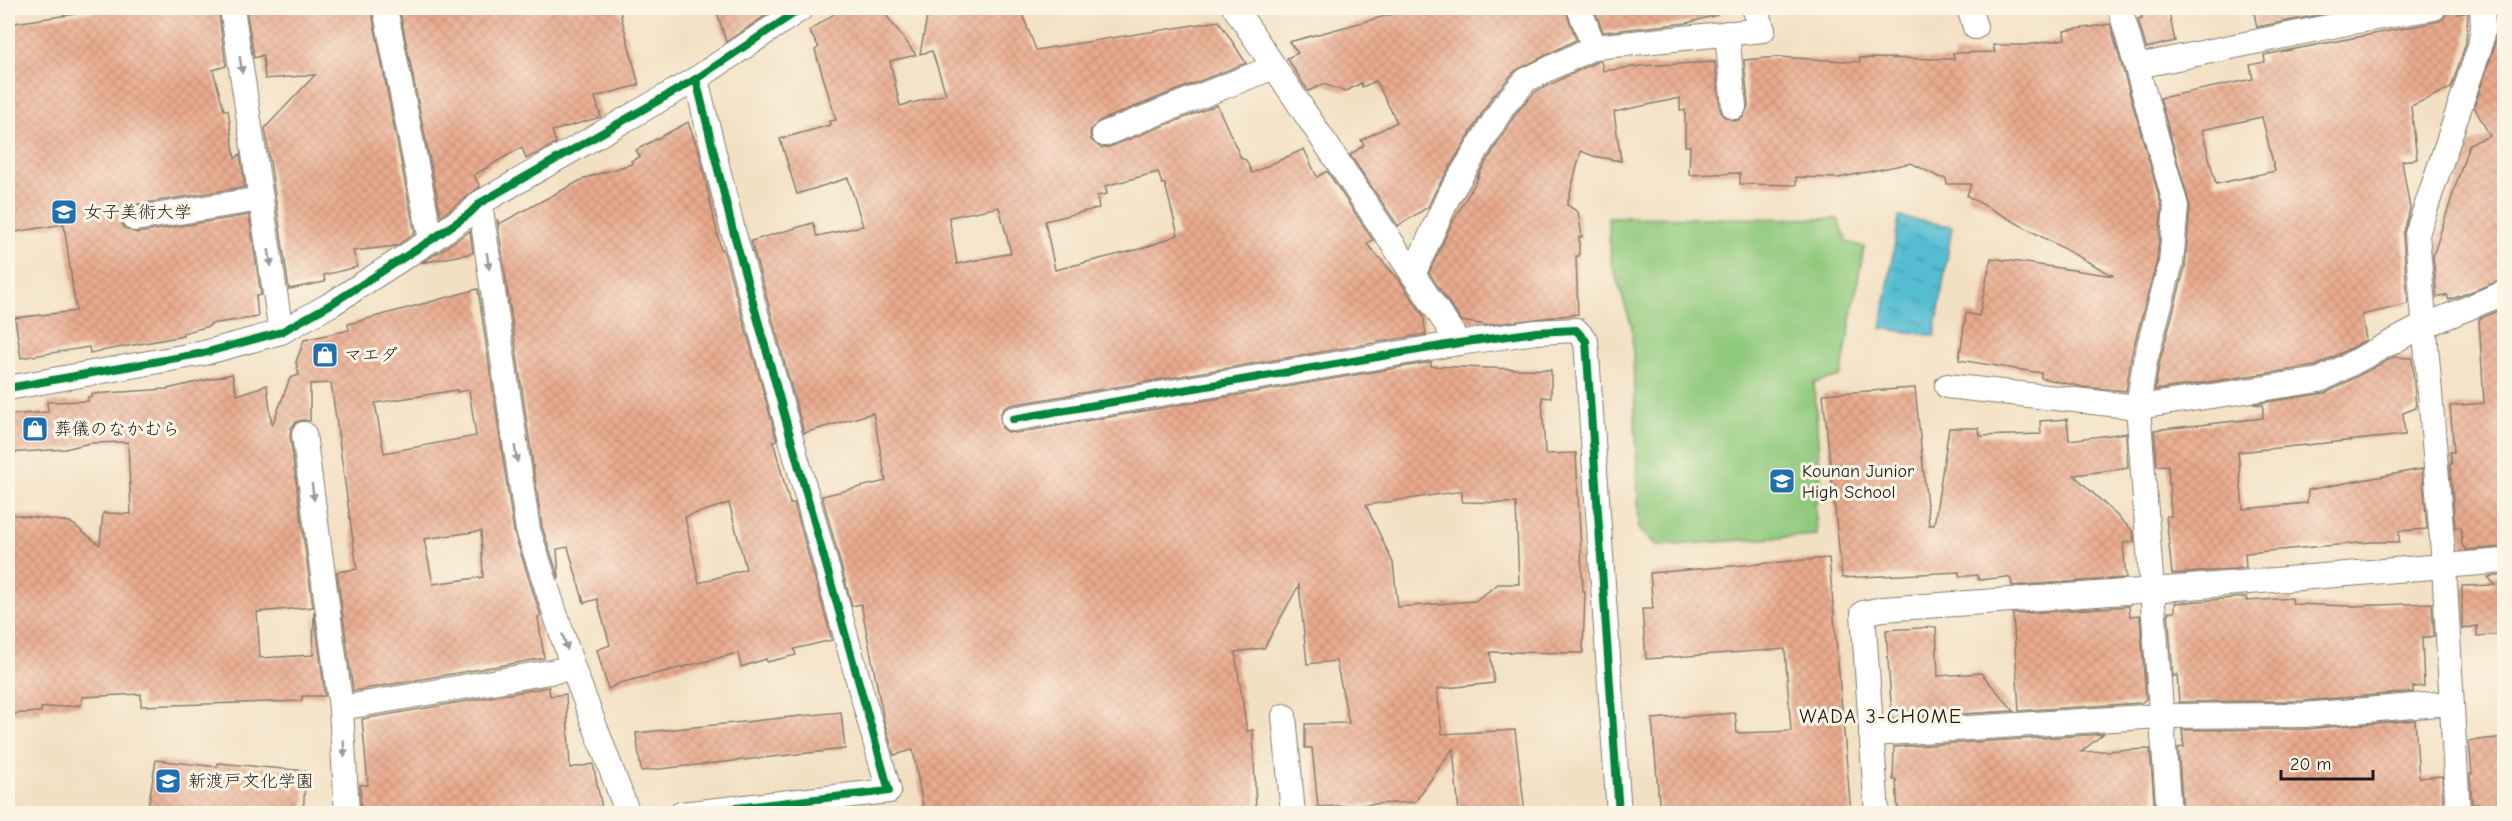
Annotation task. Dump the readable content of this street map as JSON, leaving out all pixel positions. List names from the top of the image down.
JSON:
{
  "districts": ["WADA 3-CHOME"],
  "places": {
    "school or university": ["女子美術大学", "Kounan Junior High School", "新渡戸文化学園"],
    "shop": ["マエダ", "葬儀のなかむら"]
  },
  "scale_bar": "20 m"
}
